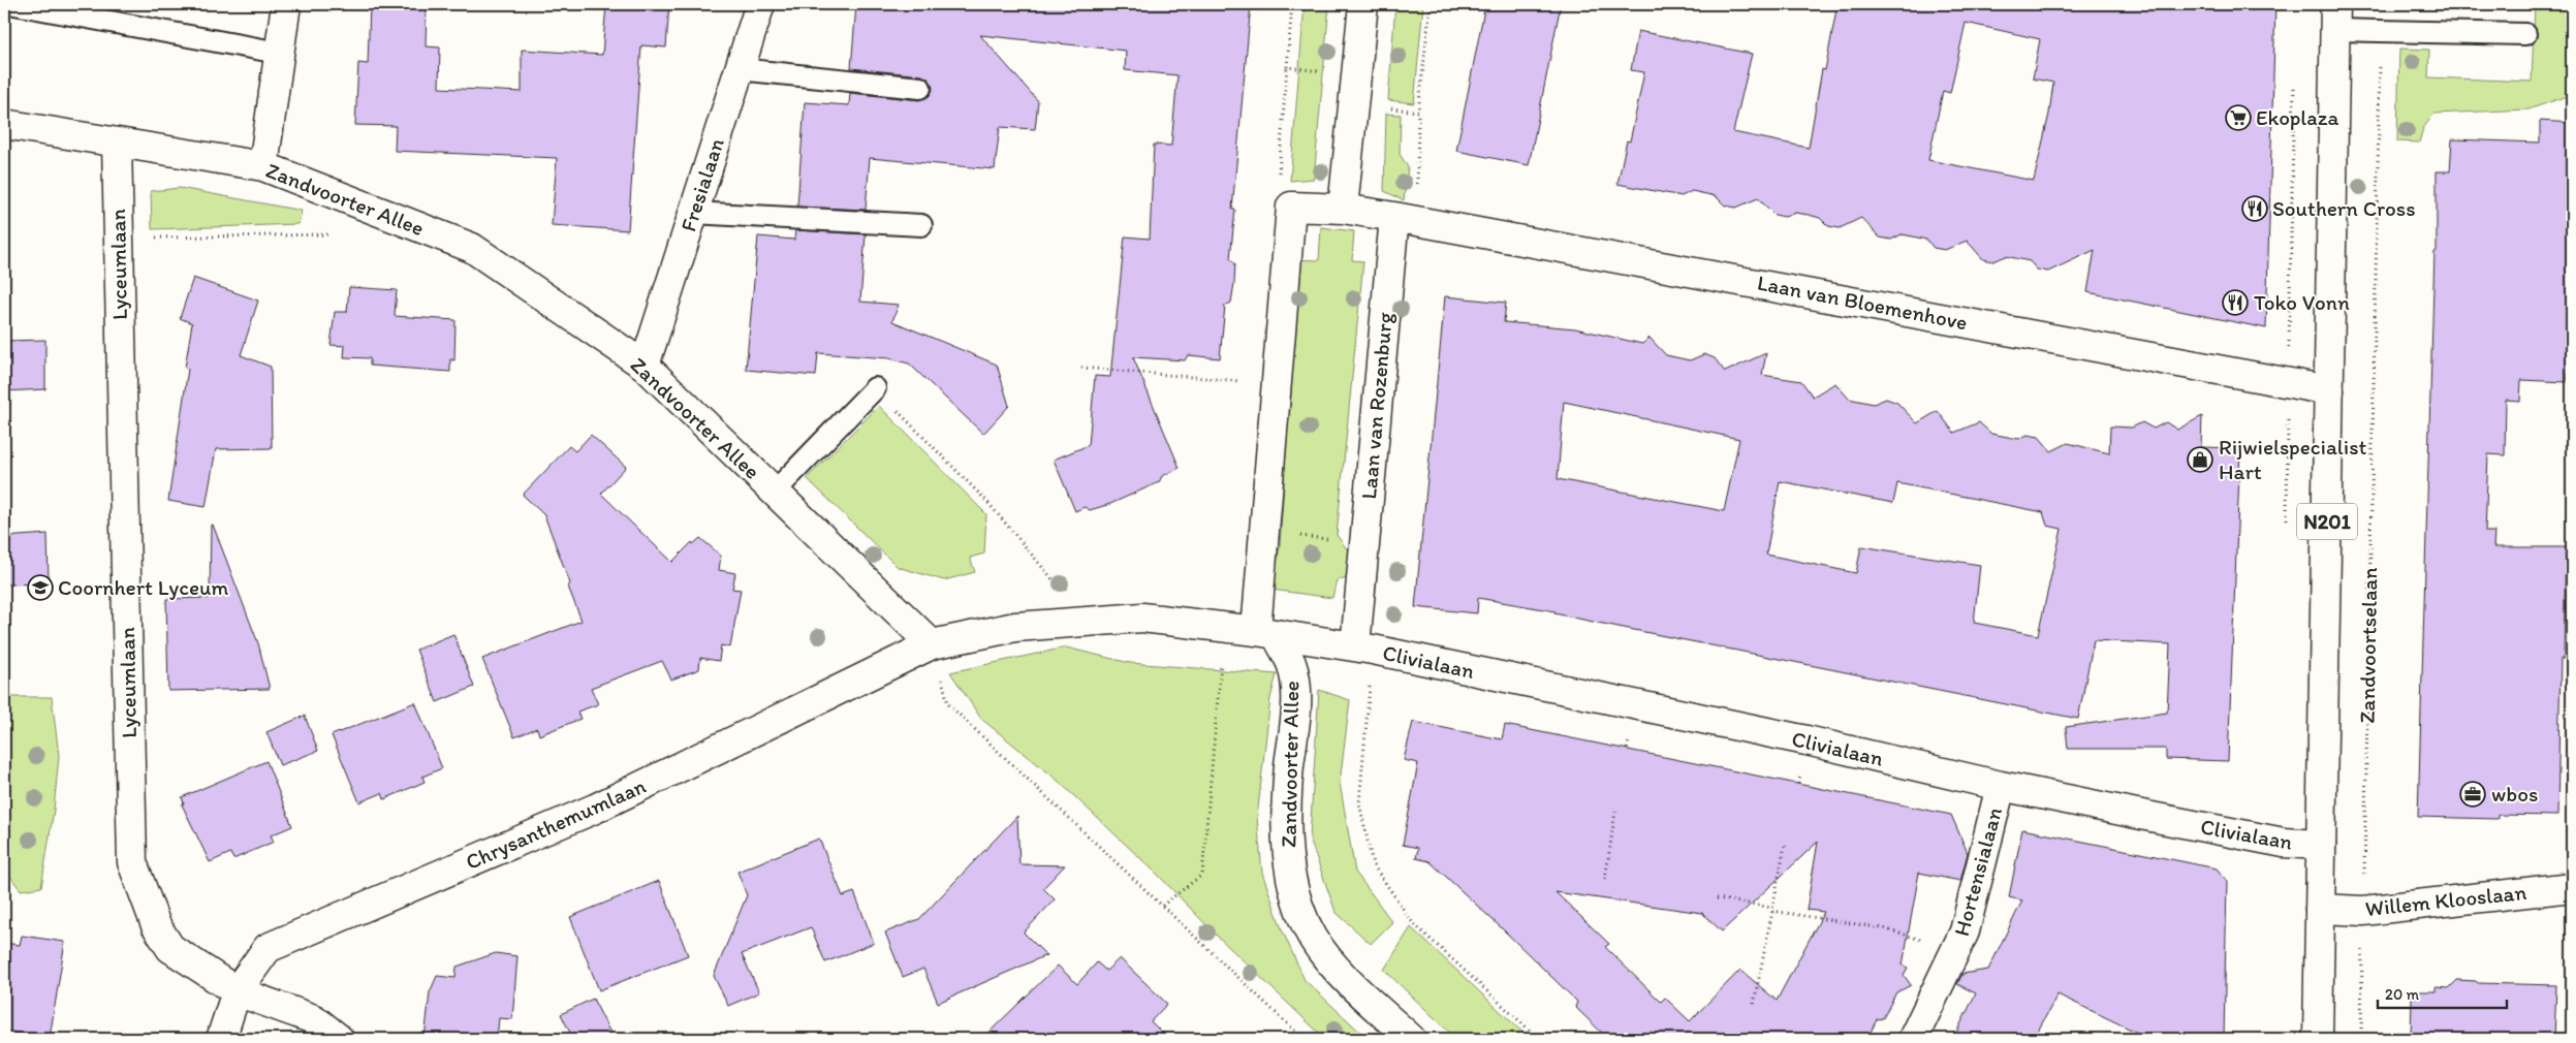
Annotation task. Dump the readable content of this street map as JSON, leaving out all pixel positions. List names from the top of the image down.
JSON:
{
  "streets": {
    "street": [
      "Fresialaan",
      "Zandvoorter Allee",
      "Lyceumlaan",
      "Laan van Bloemenhove",
      "Laan van Rozenburg",
      "N201",
      "Zandvoortselaan",
      "Clivialaan",
      "Chrysanthemumlaan",
      "Hortensialaan",
      "Willem Klooslaan"
    ]
  },
  "crossings": [
    ["Fresialaan", "Zandvoorter Allee"],
    ["Zandvoorter Allee", "Lyceumlaan"],
    ["Zandvoorter Allee", "Chrysanthemumlaan"],
    ["Lyceumlaan", "Chrysanthemumlaan"],
    ["Laan van Bloemenhove", "Laan van Rozenburg"],
    ["Laan van Bloemenhove", "Zandvoortselaan"],
    ["Laan van Rozenburg", "Clivialaan"],
    ["Zandvoortselaan", "Clivialaan"],
    ["Zandvoortselaan", "Willem Klooslaan"],
    ["Clivialaan", "Hortensialaan"]
  ],
  "places": {
    "supermarket": ["Ekoplaza"],
    "restaurant": ["Southern Cross", "Toko Vonn"],
    "shop": ["Rijwielspecialist Hart"],
    "school or university": ["Coornhert Lyceum"],
    "office": ["wbos"]
  },
  "scale_bar": "20 m"
}
